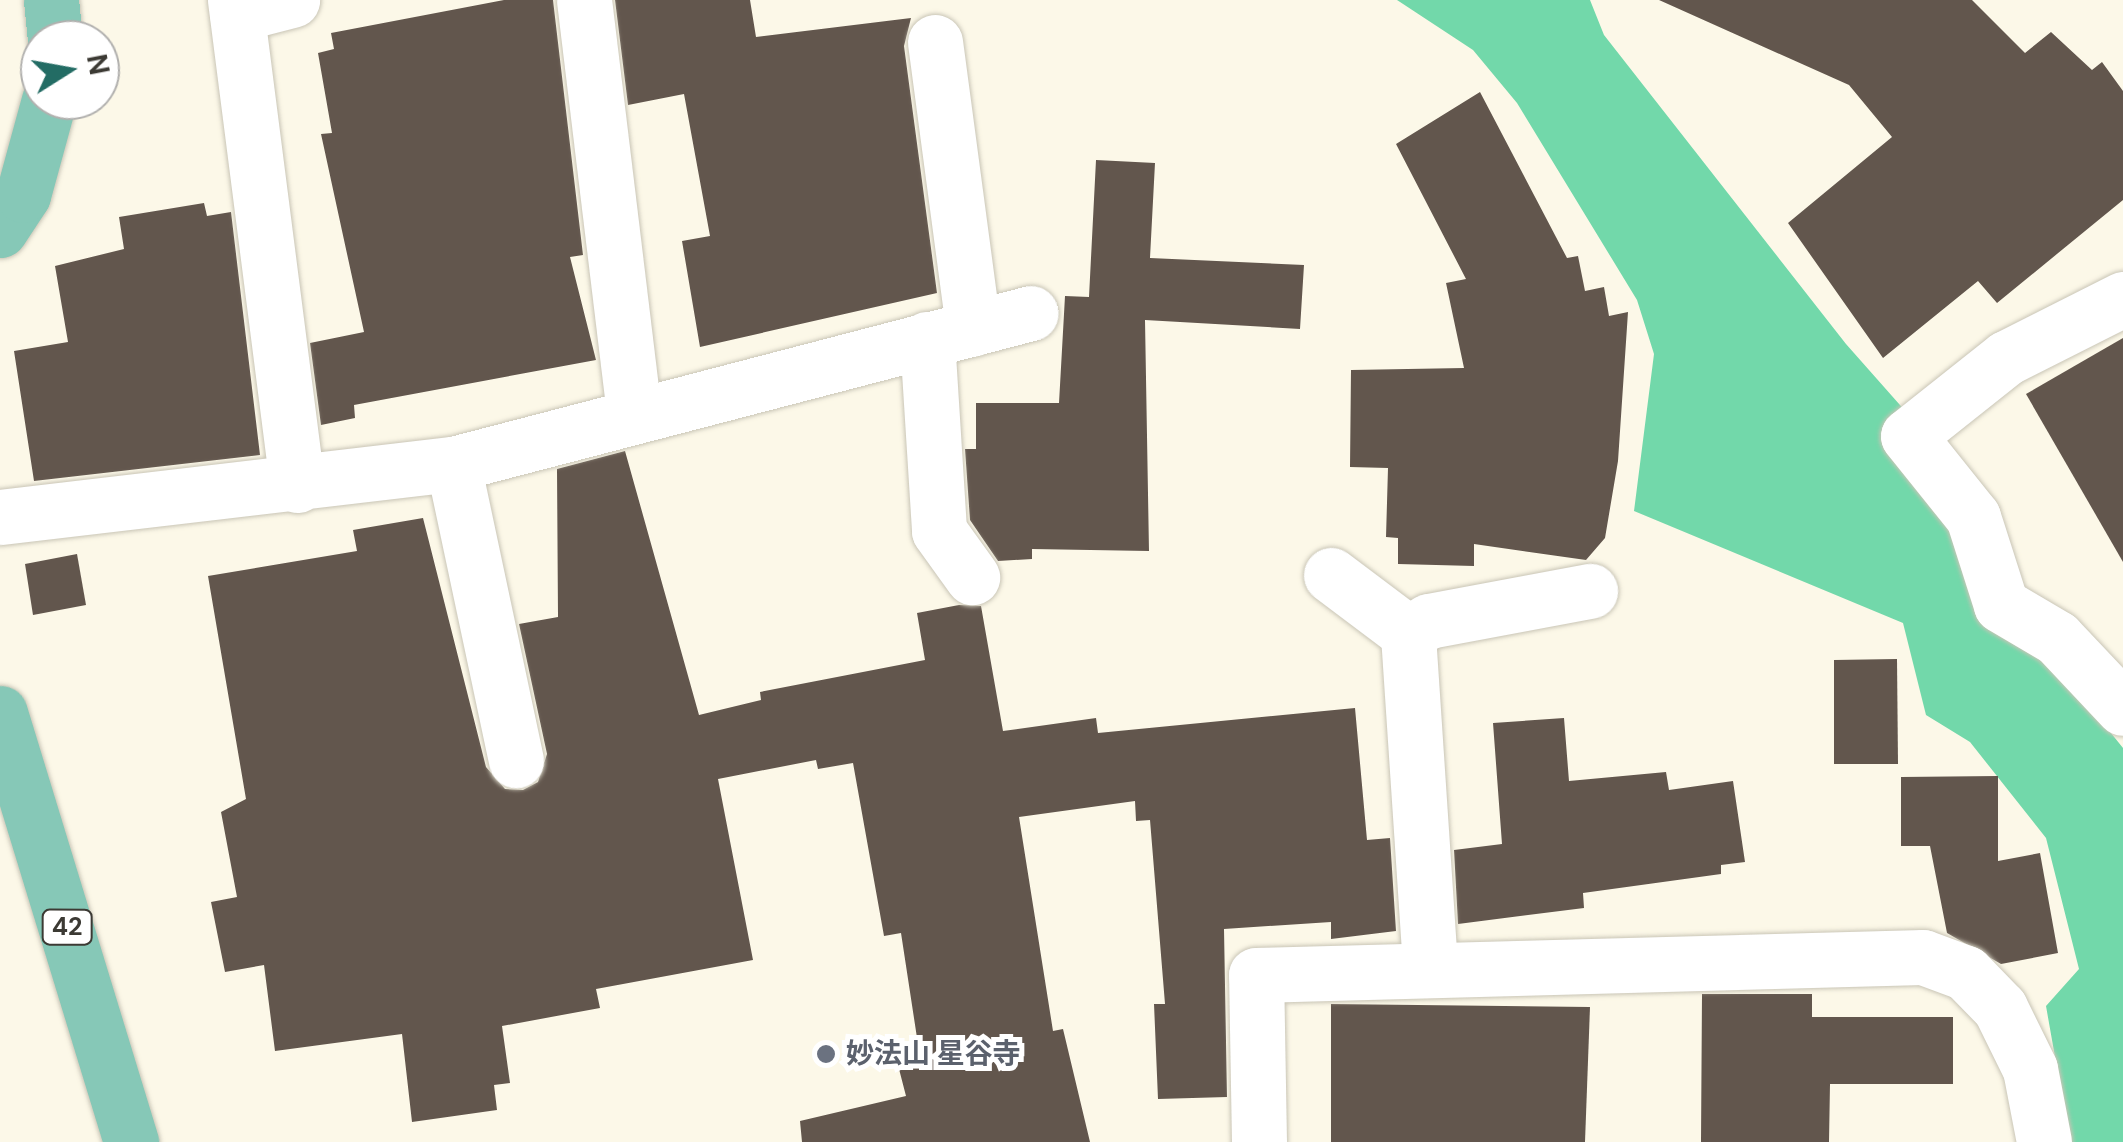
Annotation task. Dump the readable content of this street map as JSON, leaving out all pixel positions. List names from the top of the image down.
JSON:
{
  "streets": {
    "main road": ["42"]
  },
  "places": ["妙法山 星谷寺"],
  "north": "right"
}
